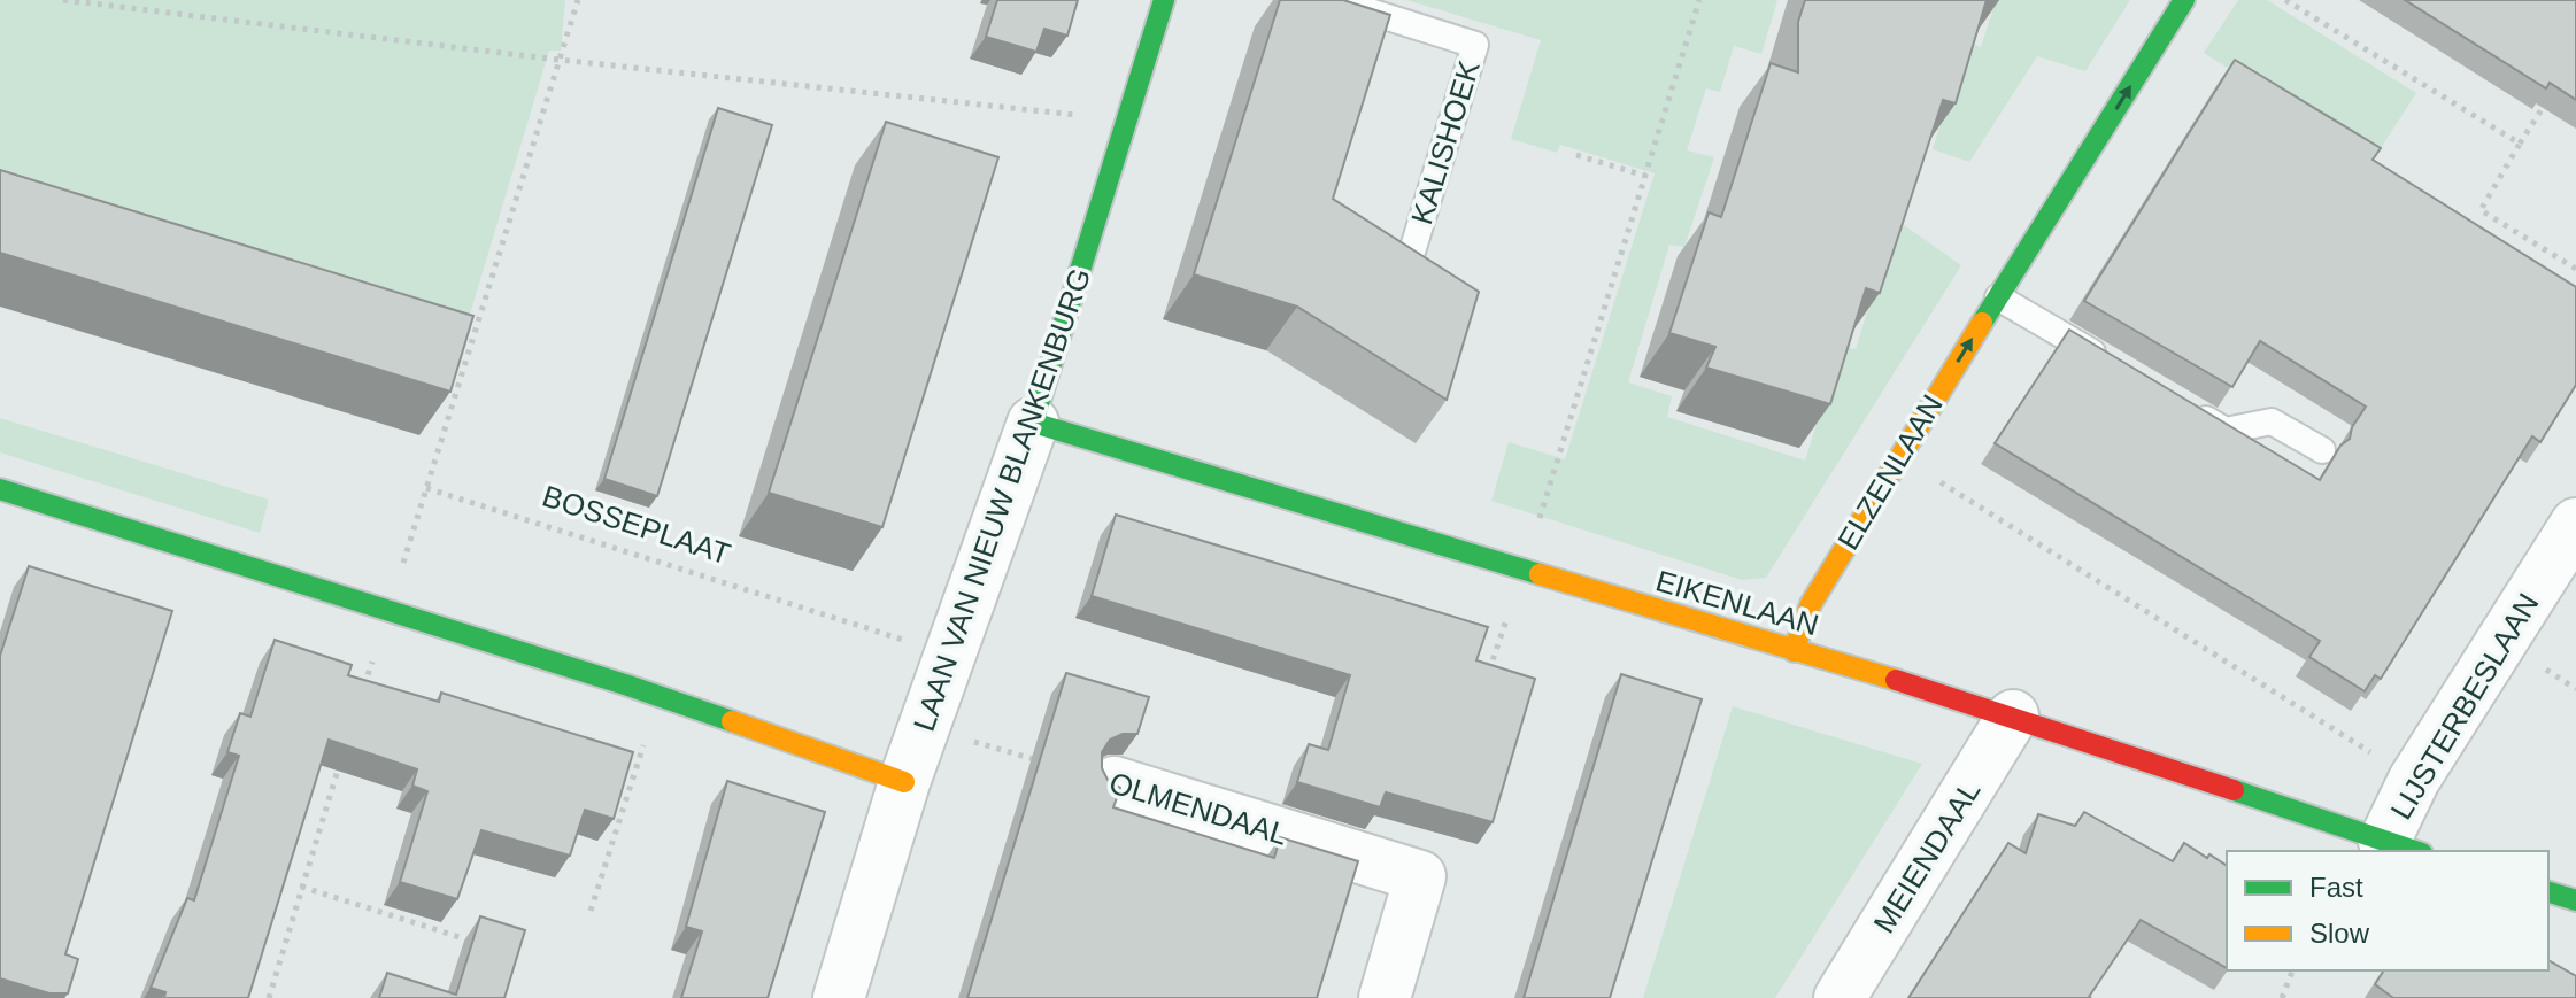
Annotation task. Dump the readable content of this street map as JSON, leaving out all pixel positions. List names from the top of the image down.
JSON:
{
  "streets": {
    "street": [
      "ELZENLAAN",
      "LAAN VAN NIEUW BLANKENBURG",
      "EIKENLAAN",
      "LIJSTERBESLAAN",
      "OLMENDAAL",
      "MEIENDAAL"
    ],
    "lane": ["KALISHOEK"],
    "path": ["BOSSEPLAAT"]
  },
  "crossings": [
    ["ELZENLAAN", "EIKENLAAN"],
    ["LAAN VAN NIEUW BLANKENBURG", "BOSSEPLAAT"],
    ["LAAN VAN NIEUW BLANKENBURG", "EIKENLAAN"],
    ["LAAN VAN NIEUW BLANKENBURG", "OLMENDAAL"],
    ["EIKENLAAN", "LIJSTERBESLAAN"],
    ["EIKENLAAN", "MEIENDAAL"]
  ],
  "one_way": ["ELZENLAAN"],
  "legend": ["Fast", "Slow"]
}
